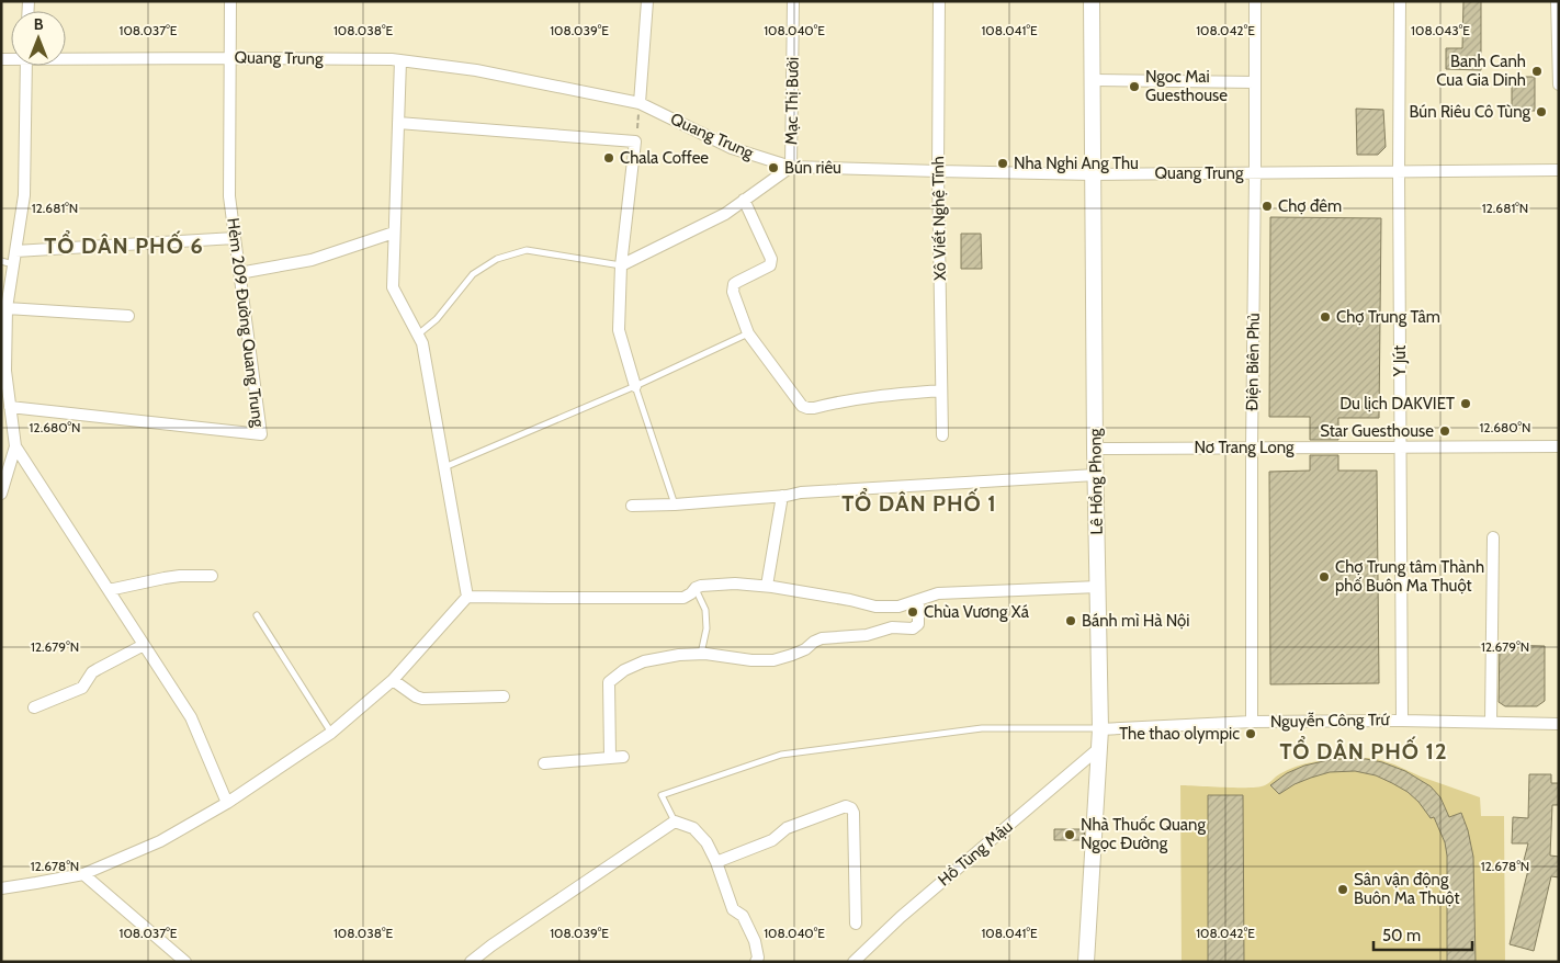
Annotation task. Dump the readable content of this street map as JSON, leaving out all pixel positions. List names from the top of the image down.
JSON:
{
  "streets": {
    "street": [
      "Quang Trung",
      "Mạc Thị Bưởi",
      "Xô Viết Nghệ Tĩnh",
      "Hẻm 209 Đường Quang Trung",
      "Y Jút",
      "Điện Biên Phủ",
      "Nơ Trang Long",
      "Lê Hồng Phong",
      "Nguyễn Công Trứ",
      "Hồ Tùng Mậu"
    ]
  },
  "crossings": [
    ["Quang Trung", "Mạc Thị Bưởi"],
    ["Quang Trung", "Xô Viết Nghệ Tĩnh"],
    ["Quang Trung", "Hẻm 209 Đường Quang Trung"],
    ["Quang Trung", "Y Jút"],
    ["Quang Trung", "Điện Biên Phủ"],
    ["Quang Trung", "Lê Hồng Phong"],
    ["Y Jút", "Nơ Trang Long"],
    ["Y Jút", "Nguyễn Công Trứ"],
    ["Điện Biên Phủ", "Nơ Trang Long"],
    ["Điện Biên Phủ", "Nguyễn Công Trứ"],
    ["Nơ Trang Long", "Lê Hồng Phong"],
    ["Lê Hồng Phong", "Nguyễn Công Trứ"],
    ["Lê Hồng Phong", "Hồ Tùng Mậu"]
  ],
  "districts": ["TỔ DÂN PHỐ 6", "TỔ DÂN PHỐ 1", "TỔ DÂN PHỐ 12"],
  "places": [
    "Banh Canh Cua Gia Dinh",
    "Ngoc Mai Guesthouse",
    "Bún Riêu Cô Tùng",
    "Chala Coffee",
    "Nha Nghi Ang Thu",
    "Bún riêu",
    "Chợ đêm",
    "Chợ Trung Tâm",
    "Du lịch DAKVIET",
    "Star Guesthouse",
    "Chợ Trung tâm Thành phố Buôn Ma Thuột",
    "Chùa Vương Xá",
    "Bánh mì Hà Nội",
    "The thao olympic",
    "Nhà Thuốc Quang Ngọc Đường",
    "Sân vận động Buôn Ma Thuột"
  ],
  "scale_bar": "50 m",
  "north": "top",
  "coordinates": [
    "108.037°E",
    "108.038°E",
    "108.039°E",
    "108.040°E",
    "108.041°E",
    "108.042°E",
    "108.043°E",
    "12.681°N",
    "12.680°N",
    "12.679°N",
    "12.678°N"
  ]
}
